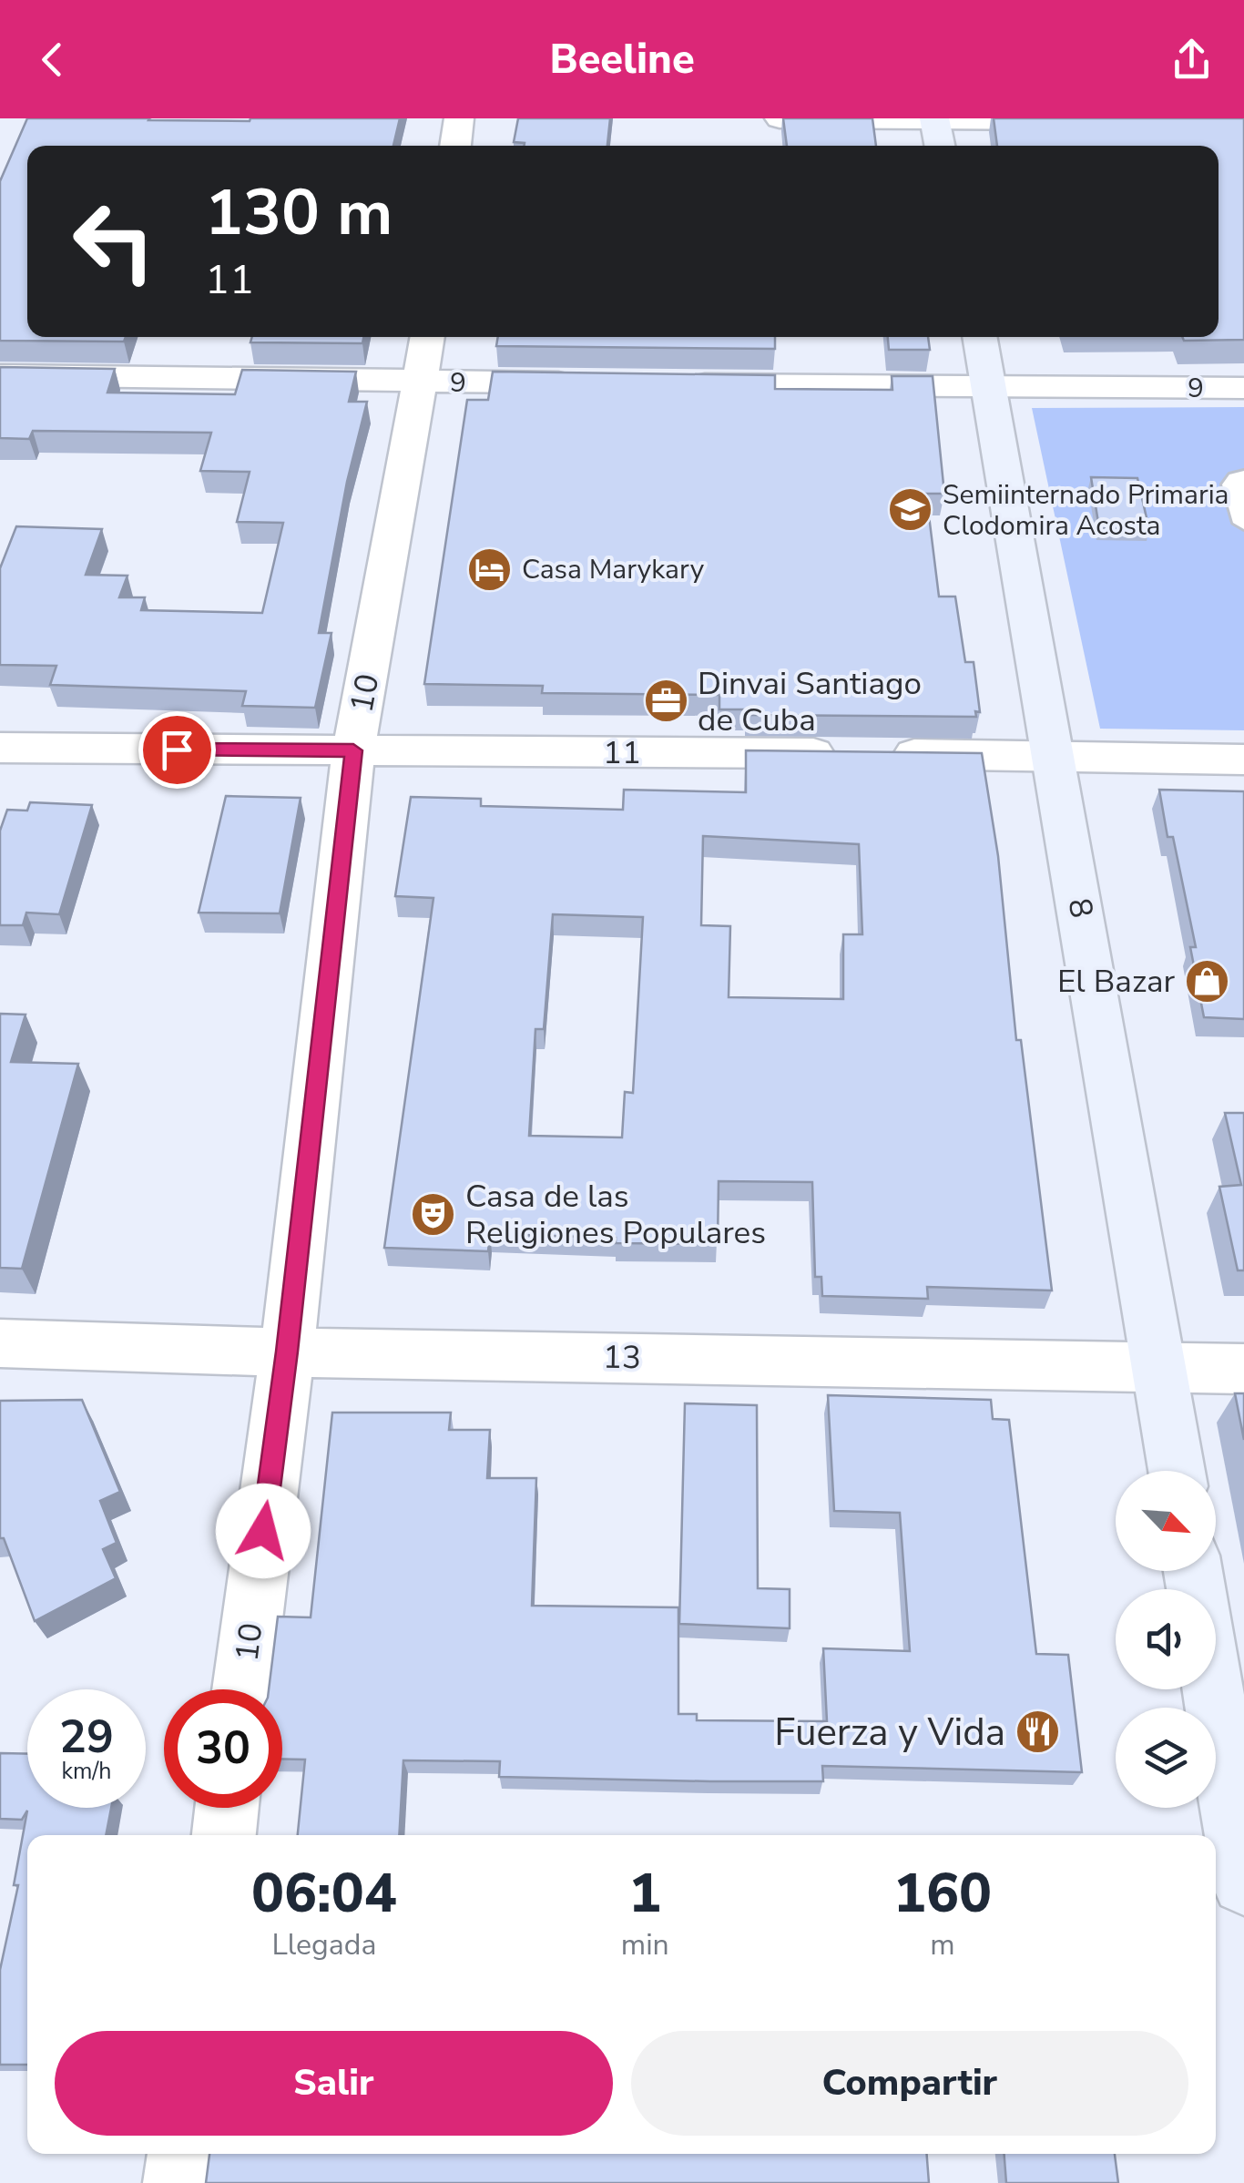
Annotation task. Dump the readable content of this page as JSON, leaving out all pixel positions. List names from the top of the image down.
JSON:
{
  "streets": {
    "street": [
      "9",
      "10",
      "11",
      "8",
      "13"
    ]
  },
  "crossings": [
    ["9", "10"],
    ["9", "8"],
    ["10", "11"],
    ["10", "13"],
    ["11", "8"],
    ["8", "13"]
  ],
  "places": {
    "school or university": ["Semiinternado Primaria Clodomira Acosta"],
    "hotel": ["Casa Marykary"],
    "office": ["Dinvai Santiago de Cuba"],
    "shop": ["El Bazar"],
    "theatre": ["Casa de las Religiones Populares"],
    "restaurant": ["Fuerza y Vida"]
  },
  "north": "bottom right",
  "page": {
    "header": "Beeline",
    "turn": ["130 m", "11"],
    "speed": "29 km/h",
    "limit": "30",
    "eta": [
      "06:04",
      "Llegada",
      "1",
      "min",
      "160",
      "m"
    ],
    "buttons": ["Salir", "Compartir"]
  }
}
